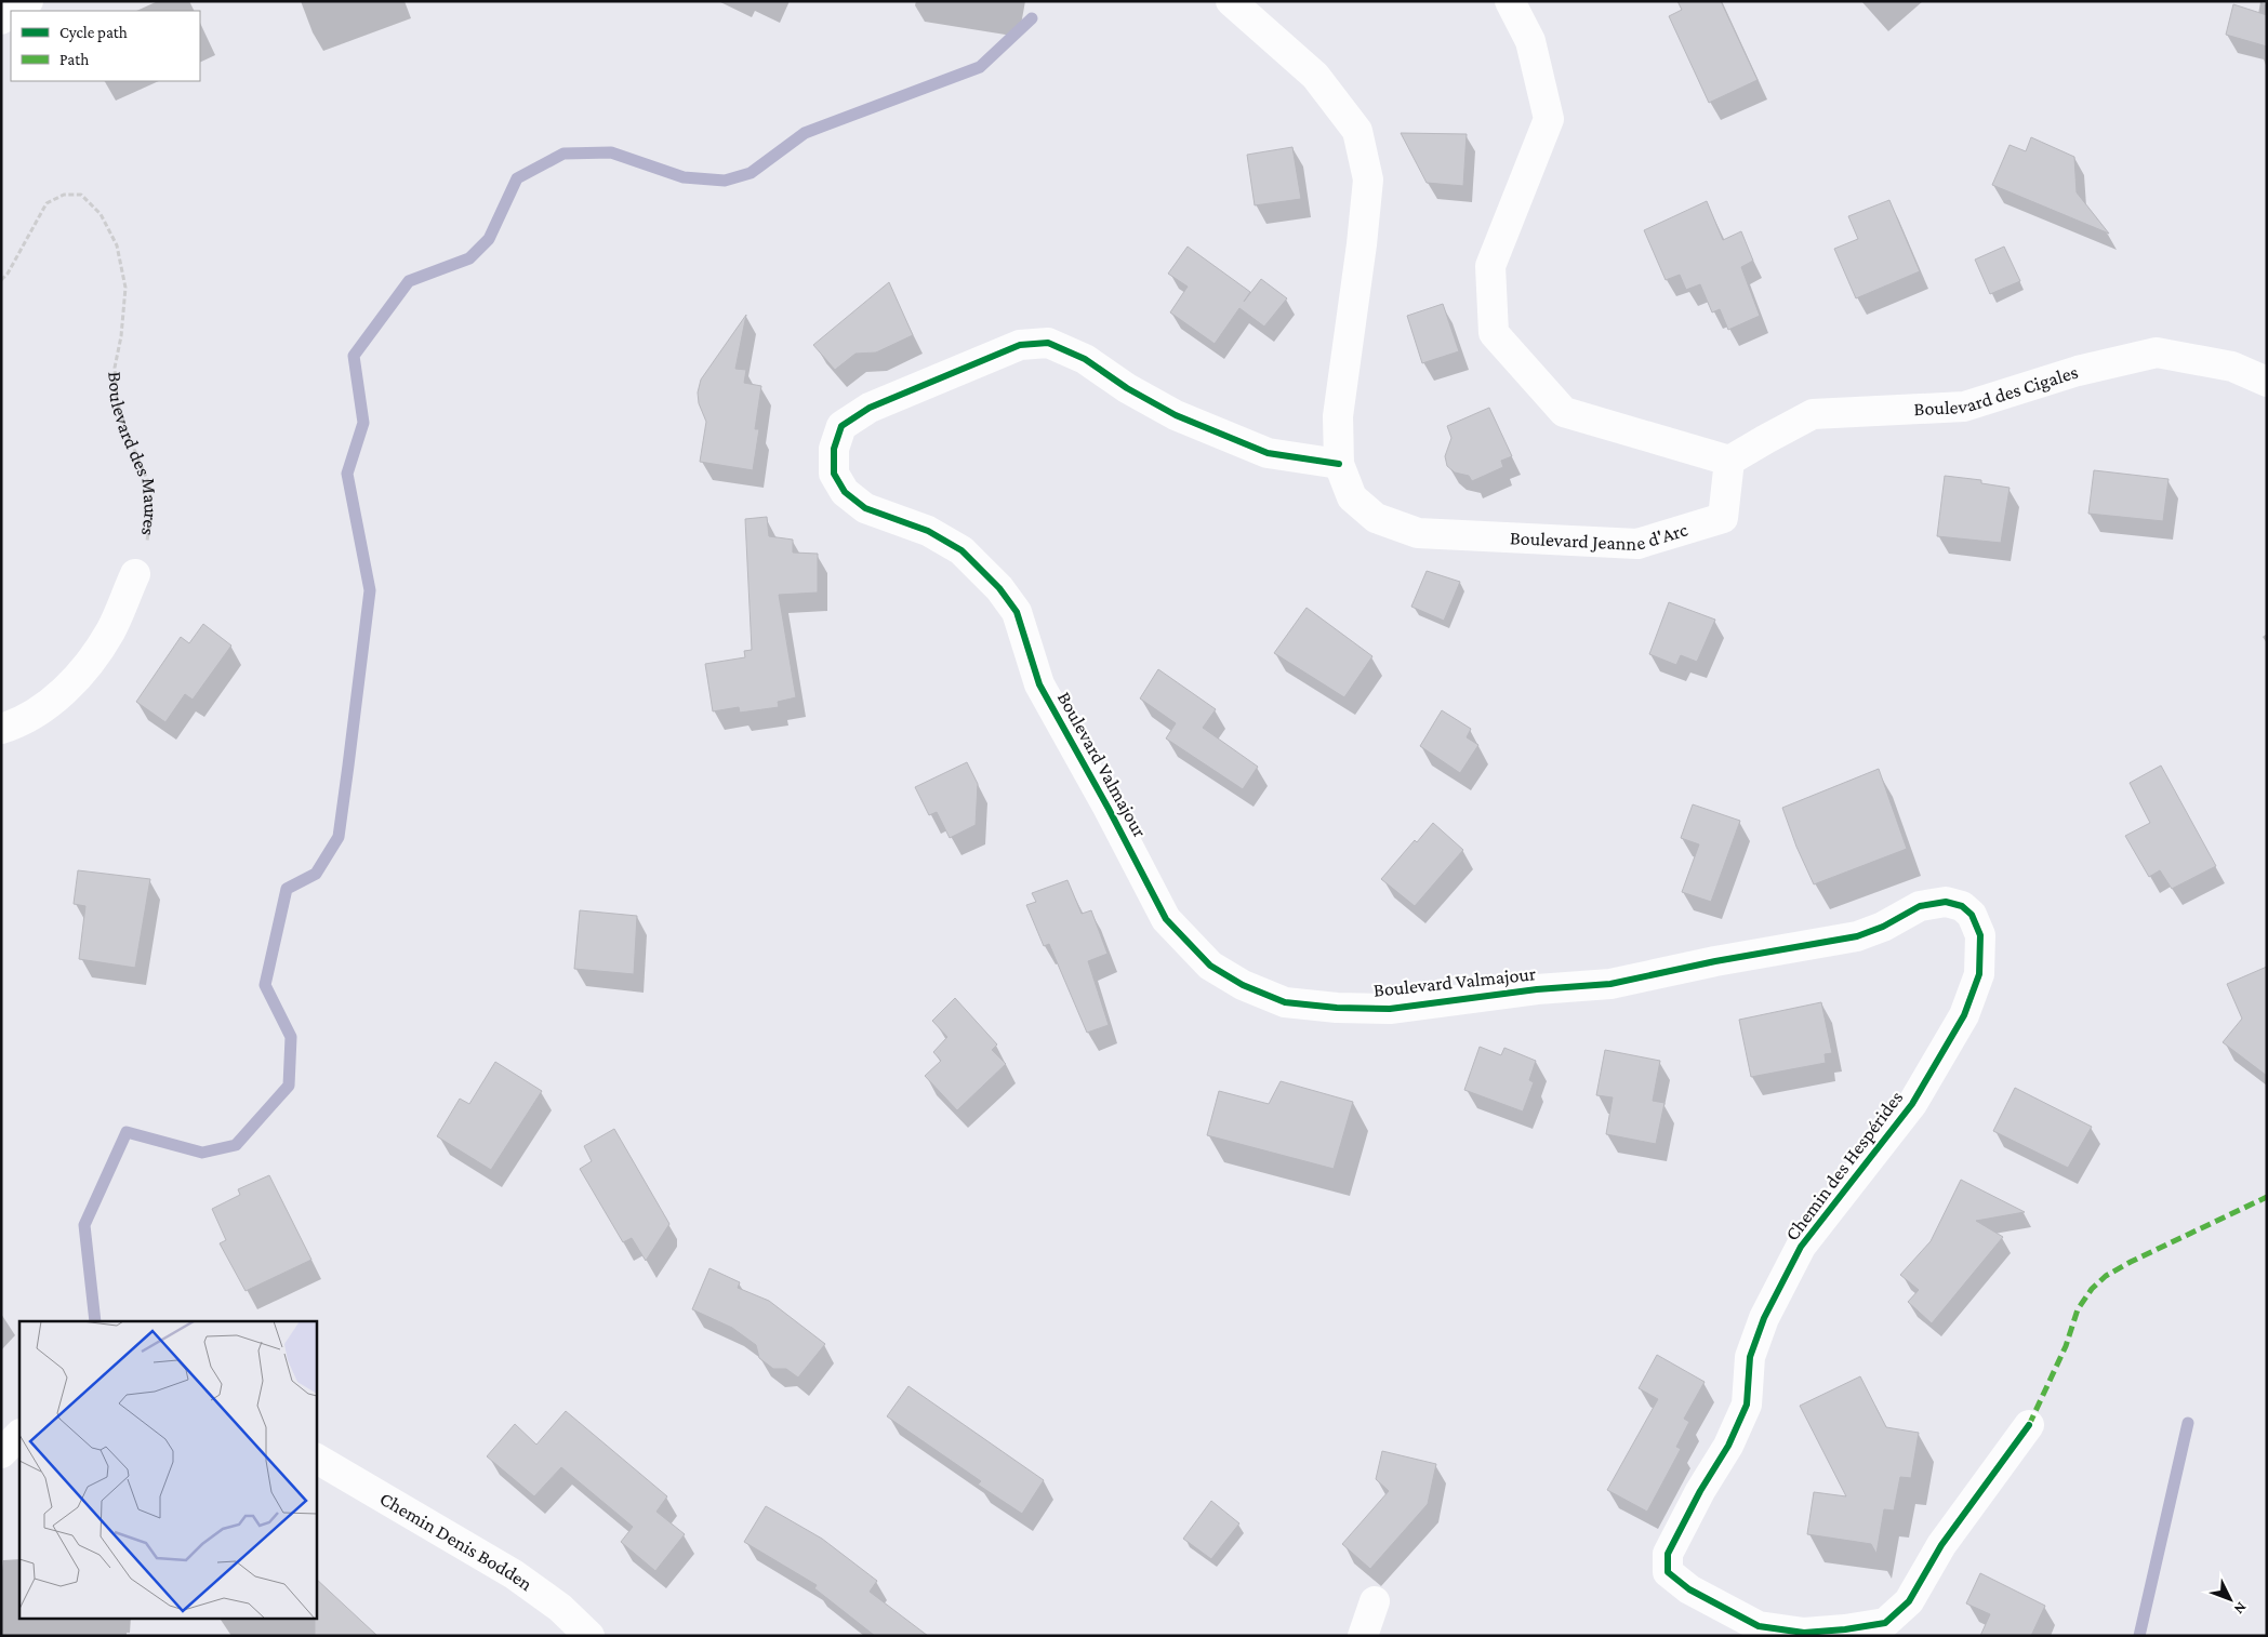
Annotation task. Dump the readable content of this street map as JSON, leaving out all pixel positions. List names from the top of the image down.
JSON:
{
  "streets": {
    "street": [
      "Boulevard des Cigales",
      "Boulevard Jeanne d'Arc",
      "Boulevard Valmajour",
      "Chemin des Hespérides",
      "Chemin Denis Bodden"
    ],
    "path": ["Boulevard des Maures"]
  },
  "crossings": [
    ["Boulevard des Cigales", "Boulevard Jeanne d'Arc"],
    ["Boulevard Jeanne d'Arc", "Boulevard Valmajour"],
    ["Boulevard Valmajour", "Chemin des Hespérides"]
  ],
  "legend": ["Cycle path", "Path"],
  "north": "bottom right"
}
